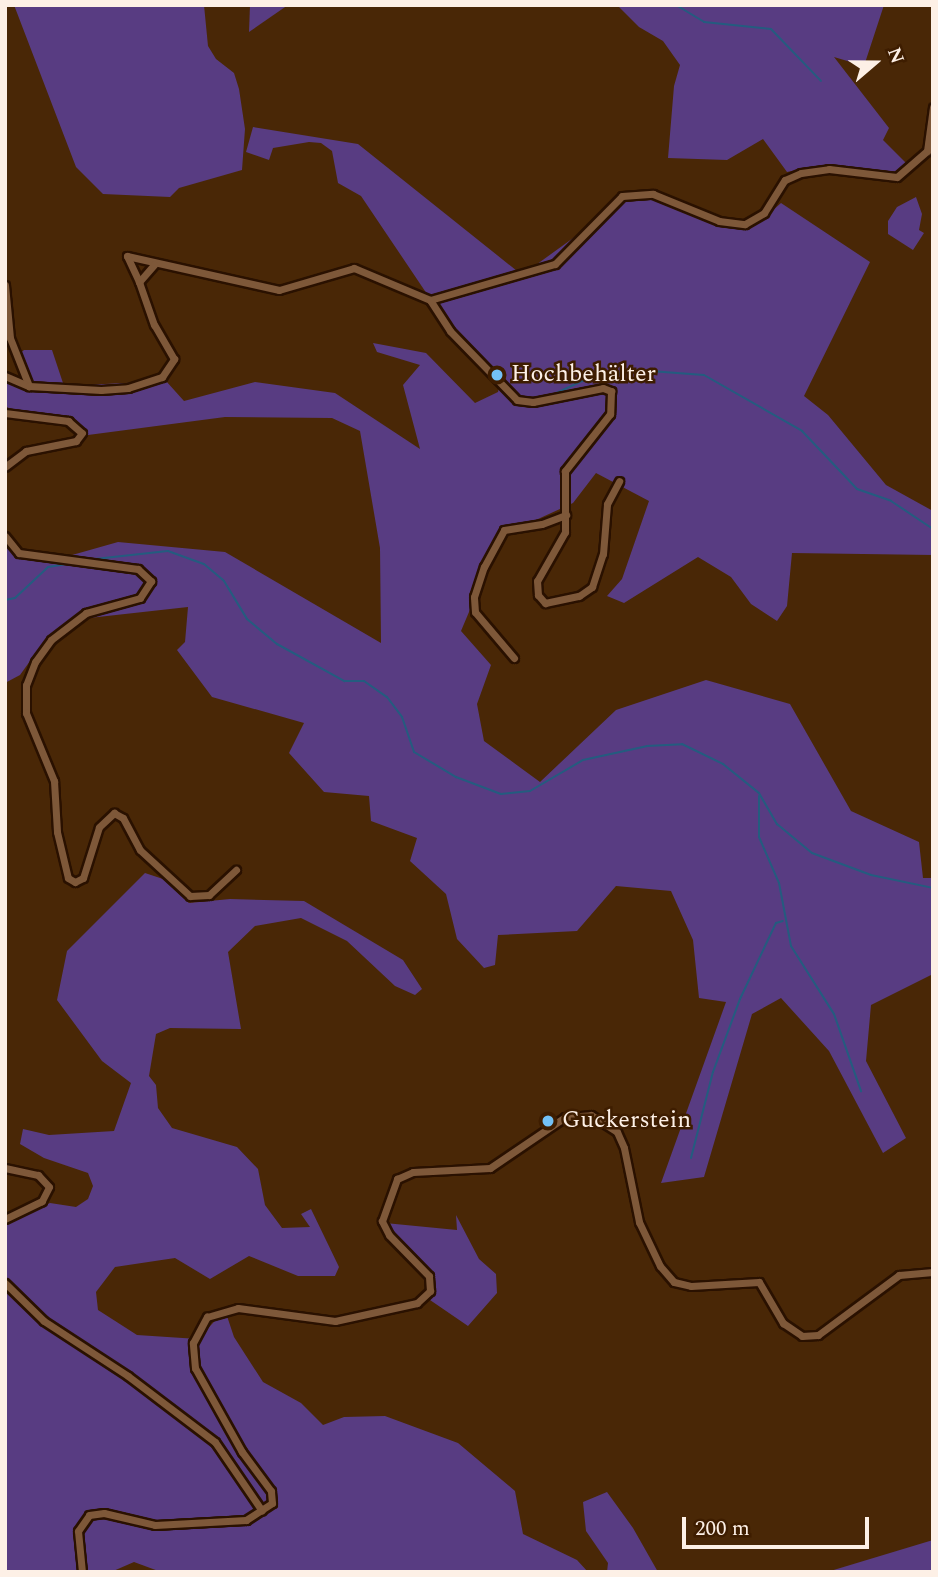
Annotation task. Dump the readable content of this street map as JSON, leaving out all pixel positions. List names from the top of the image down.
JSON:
{
  "places": ["Hochbehälter", "Guckerstein"],
  "scale_bar": "200 m",
  "north": "right"
}
